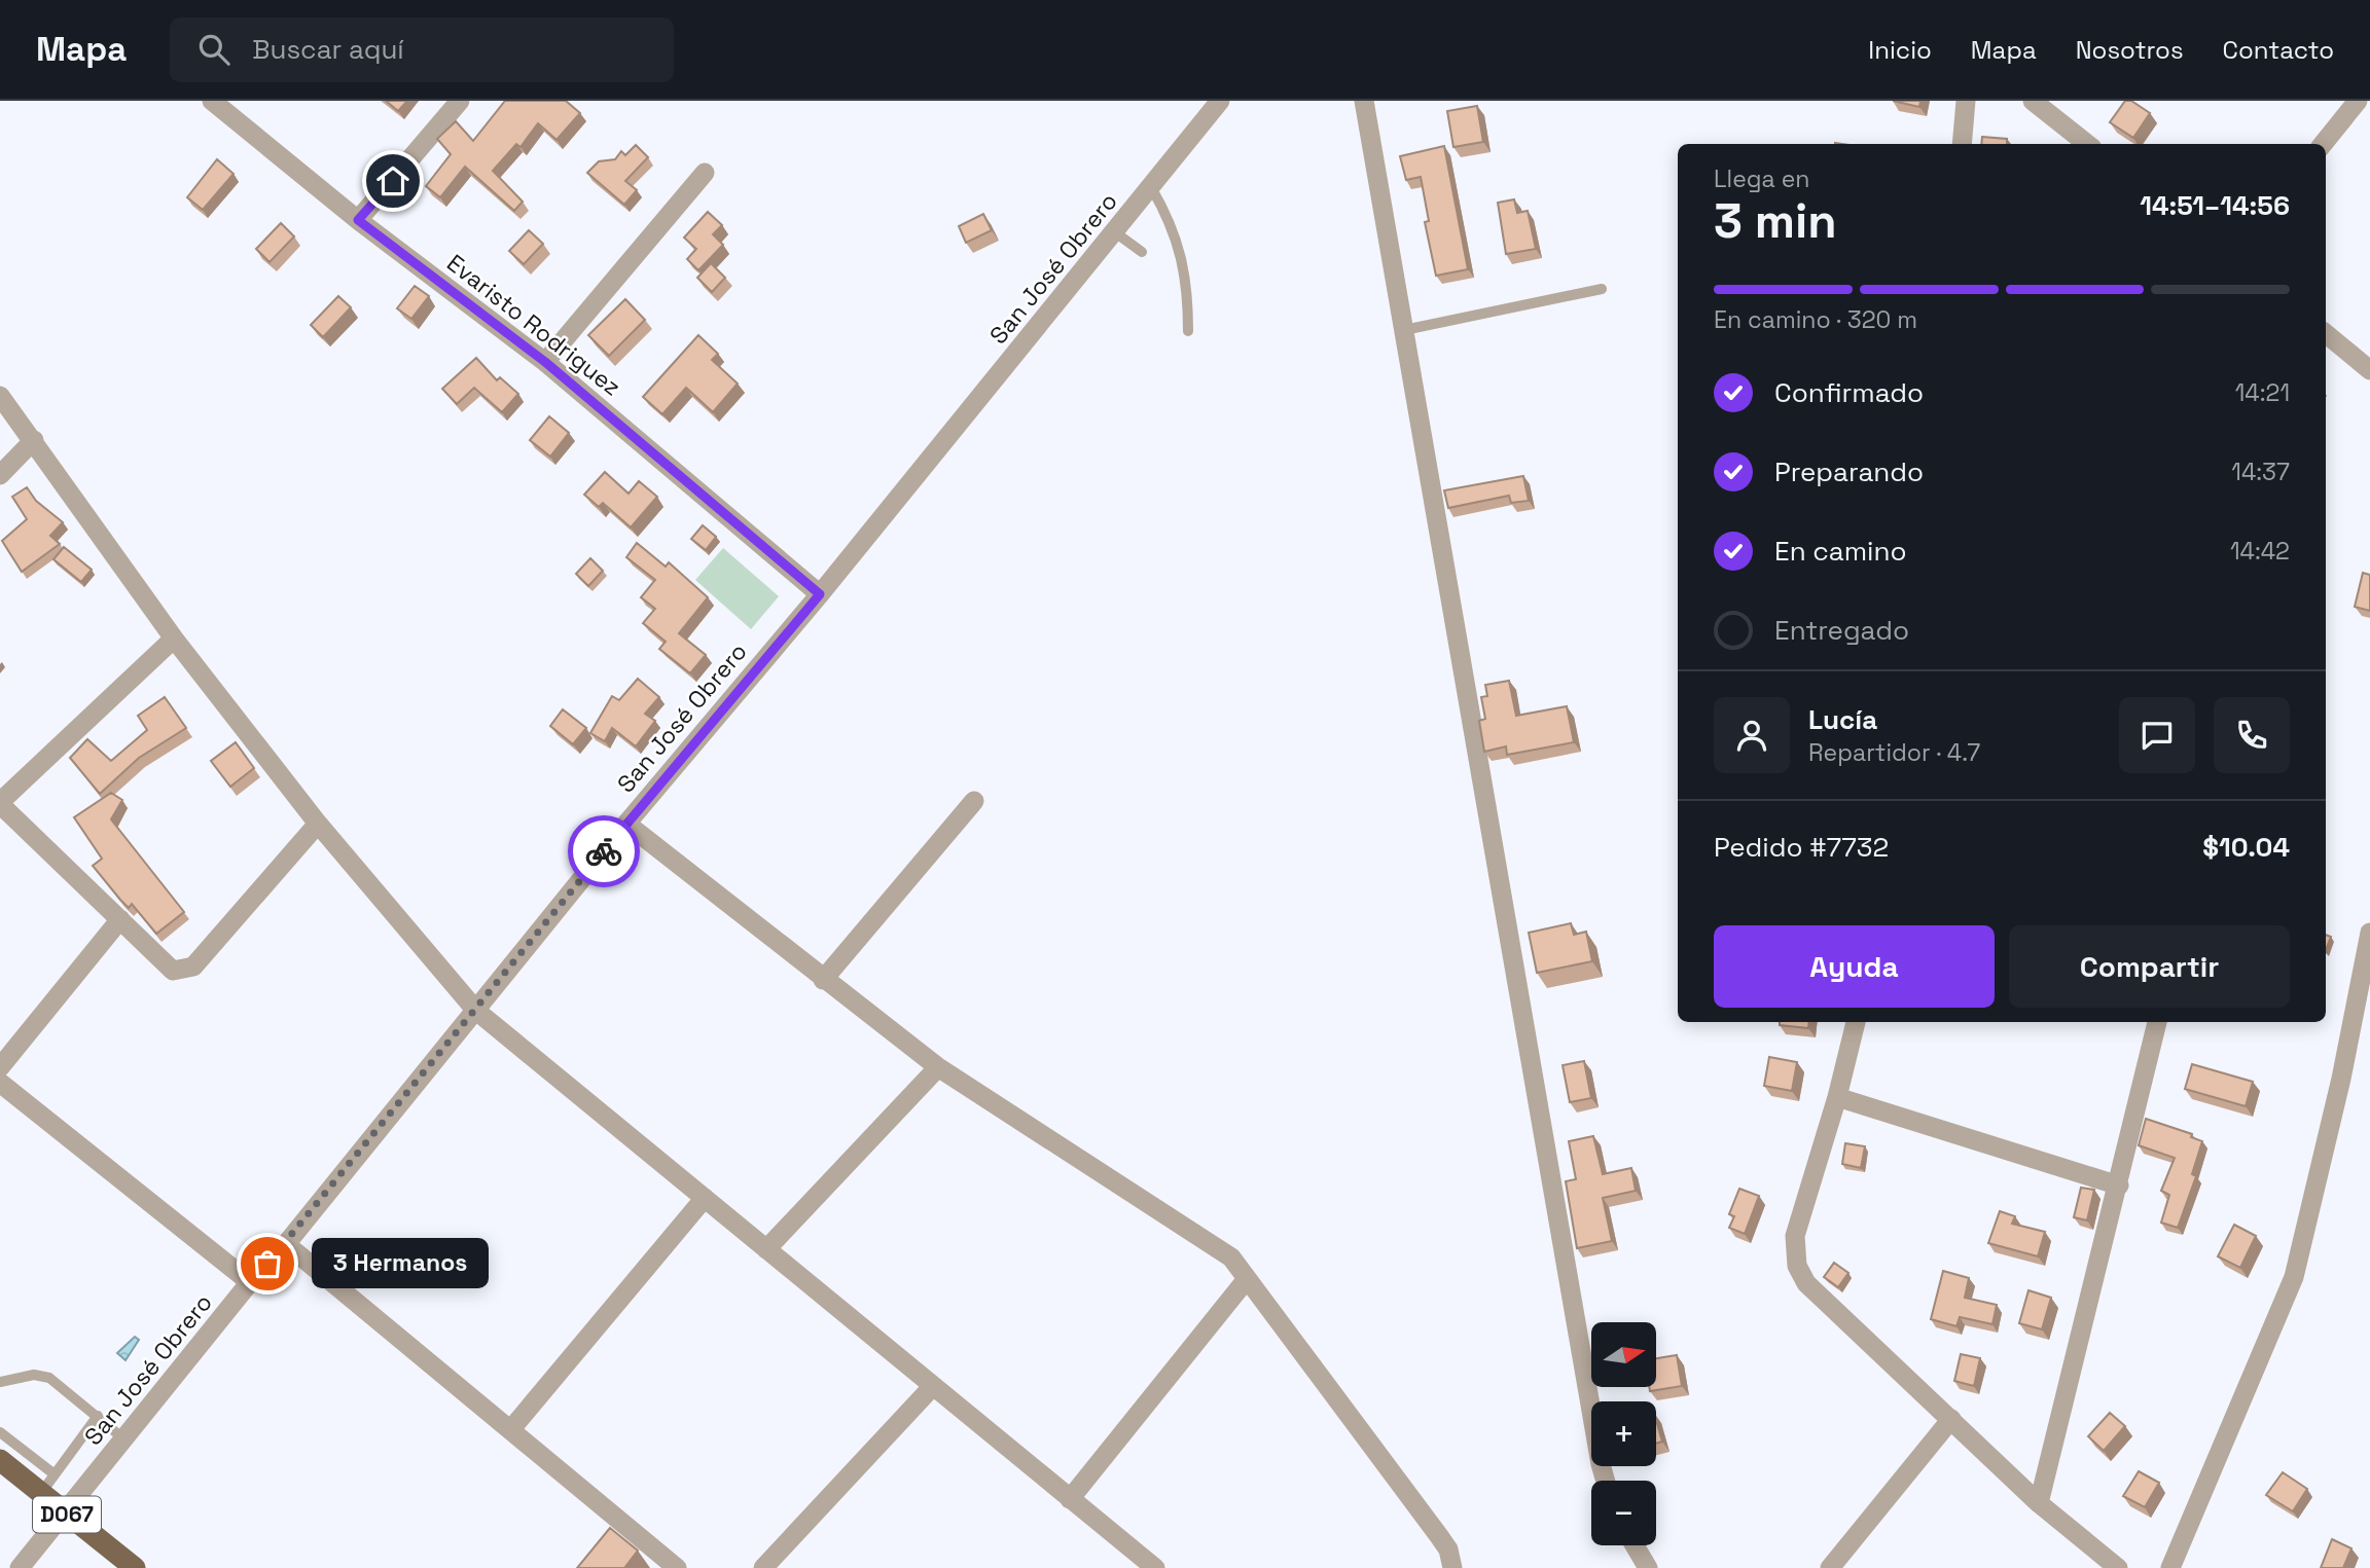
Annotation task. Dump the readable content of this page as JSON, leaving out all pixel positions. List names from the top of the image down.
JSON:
{
  "streets": {
    "main road": ["D067"],
    "street": ["San José Obrero", "Evaristo Rodriguez"]
  },
  "crossings": [
    ["San José Obrero", "Evaristo Rodriguez"],
    ["San José Obrero", "D067"]
  ],
  "places": ["3 Hermanos"],
  "north": "right",
  "page": {
    "header": "Mapa",
    "search": "Buscar aquí",
    "nav": [
      "Inicio",
      "Mapa",
      "Nosotros",
      "Contacto"
    ],
    "heading": ["3 min", "Llega en", "14:51–14:56"],
    "panel": [
      "Lucía",
      "Repartidor · 4.7",
      "Pedido #7732",
      "$10.04"
    ],
    "bar": "En camino · 320 m",
    "list": [
      ["Confirmado", "14:21"],
      ["Preparando", "14:37"],
      ["En camino", "14:42"],
      "Entregado"
    ],
    "buttons": ["Ayuda", "Compartir"],
    "bubble": "3 Hermanos",
    "map_buttons": ["+", "−"]
  }
}
